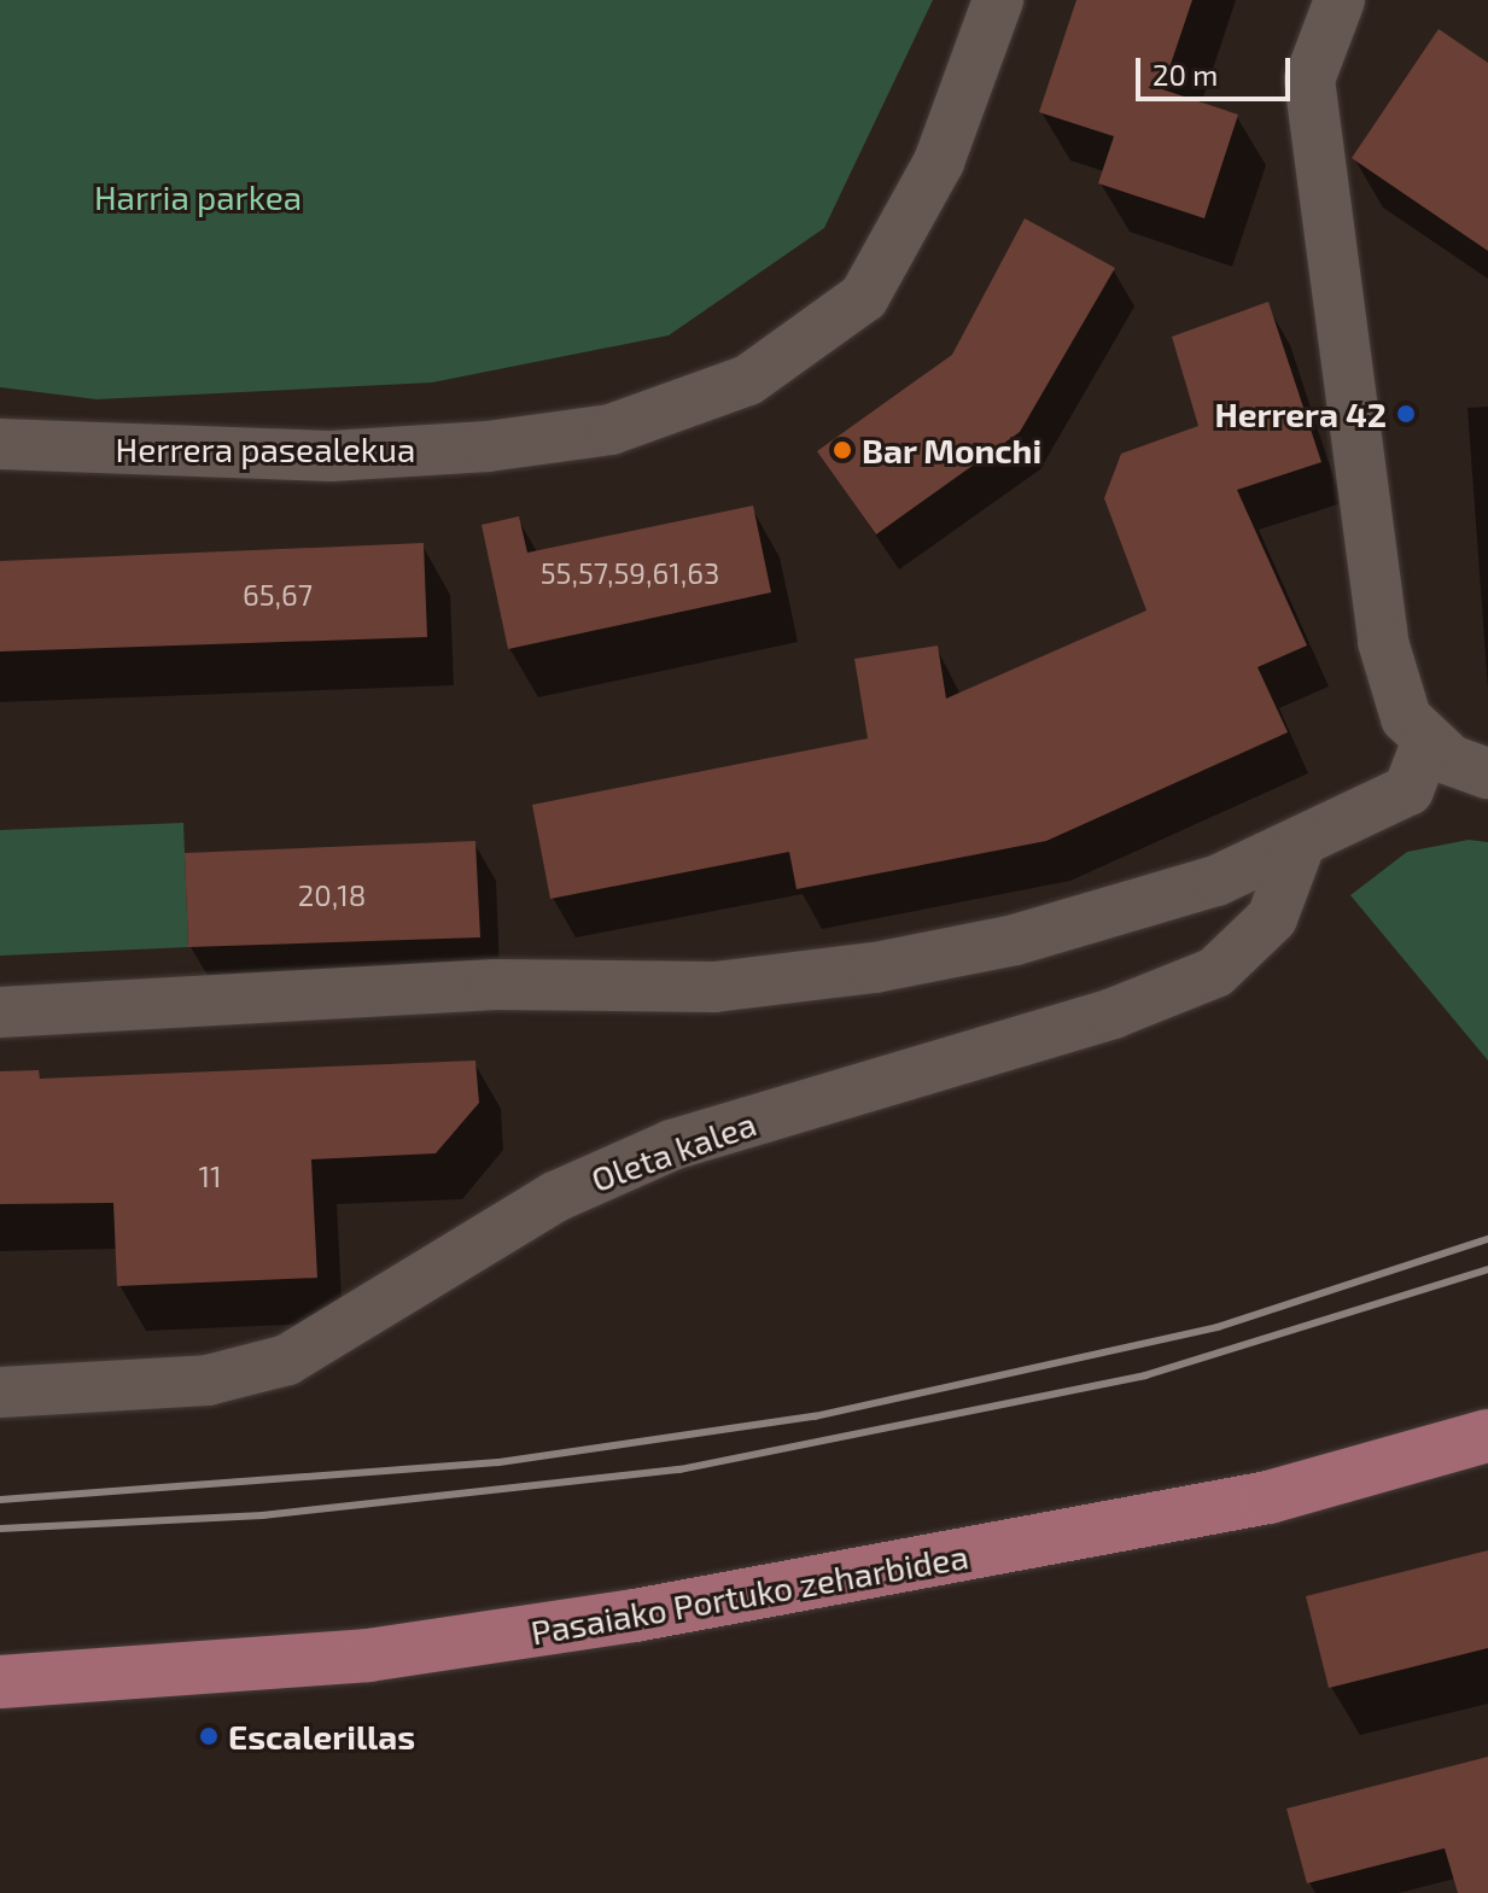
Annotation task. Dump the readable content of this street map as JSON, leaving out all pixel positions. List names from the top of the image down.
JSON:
{
  "streets": {
    "main road": ["Pasaiako Portuko zeharbidea"],
    "street": ["Herrera pasealekua", "Oleta kalea"]
  },
  "parks": ["Harria parkea"],
  "places": ["Herrera 42", "Bar Monchi", "Escalerillas"],
  "house_numbers": [
    "55,57,59,61,63",
    "65,67",
    "20,18",
    "11"
  ],
  "scale_bar": "20 m"
}
